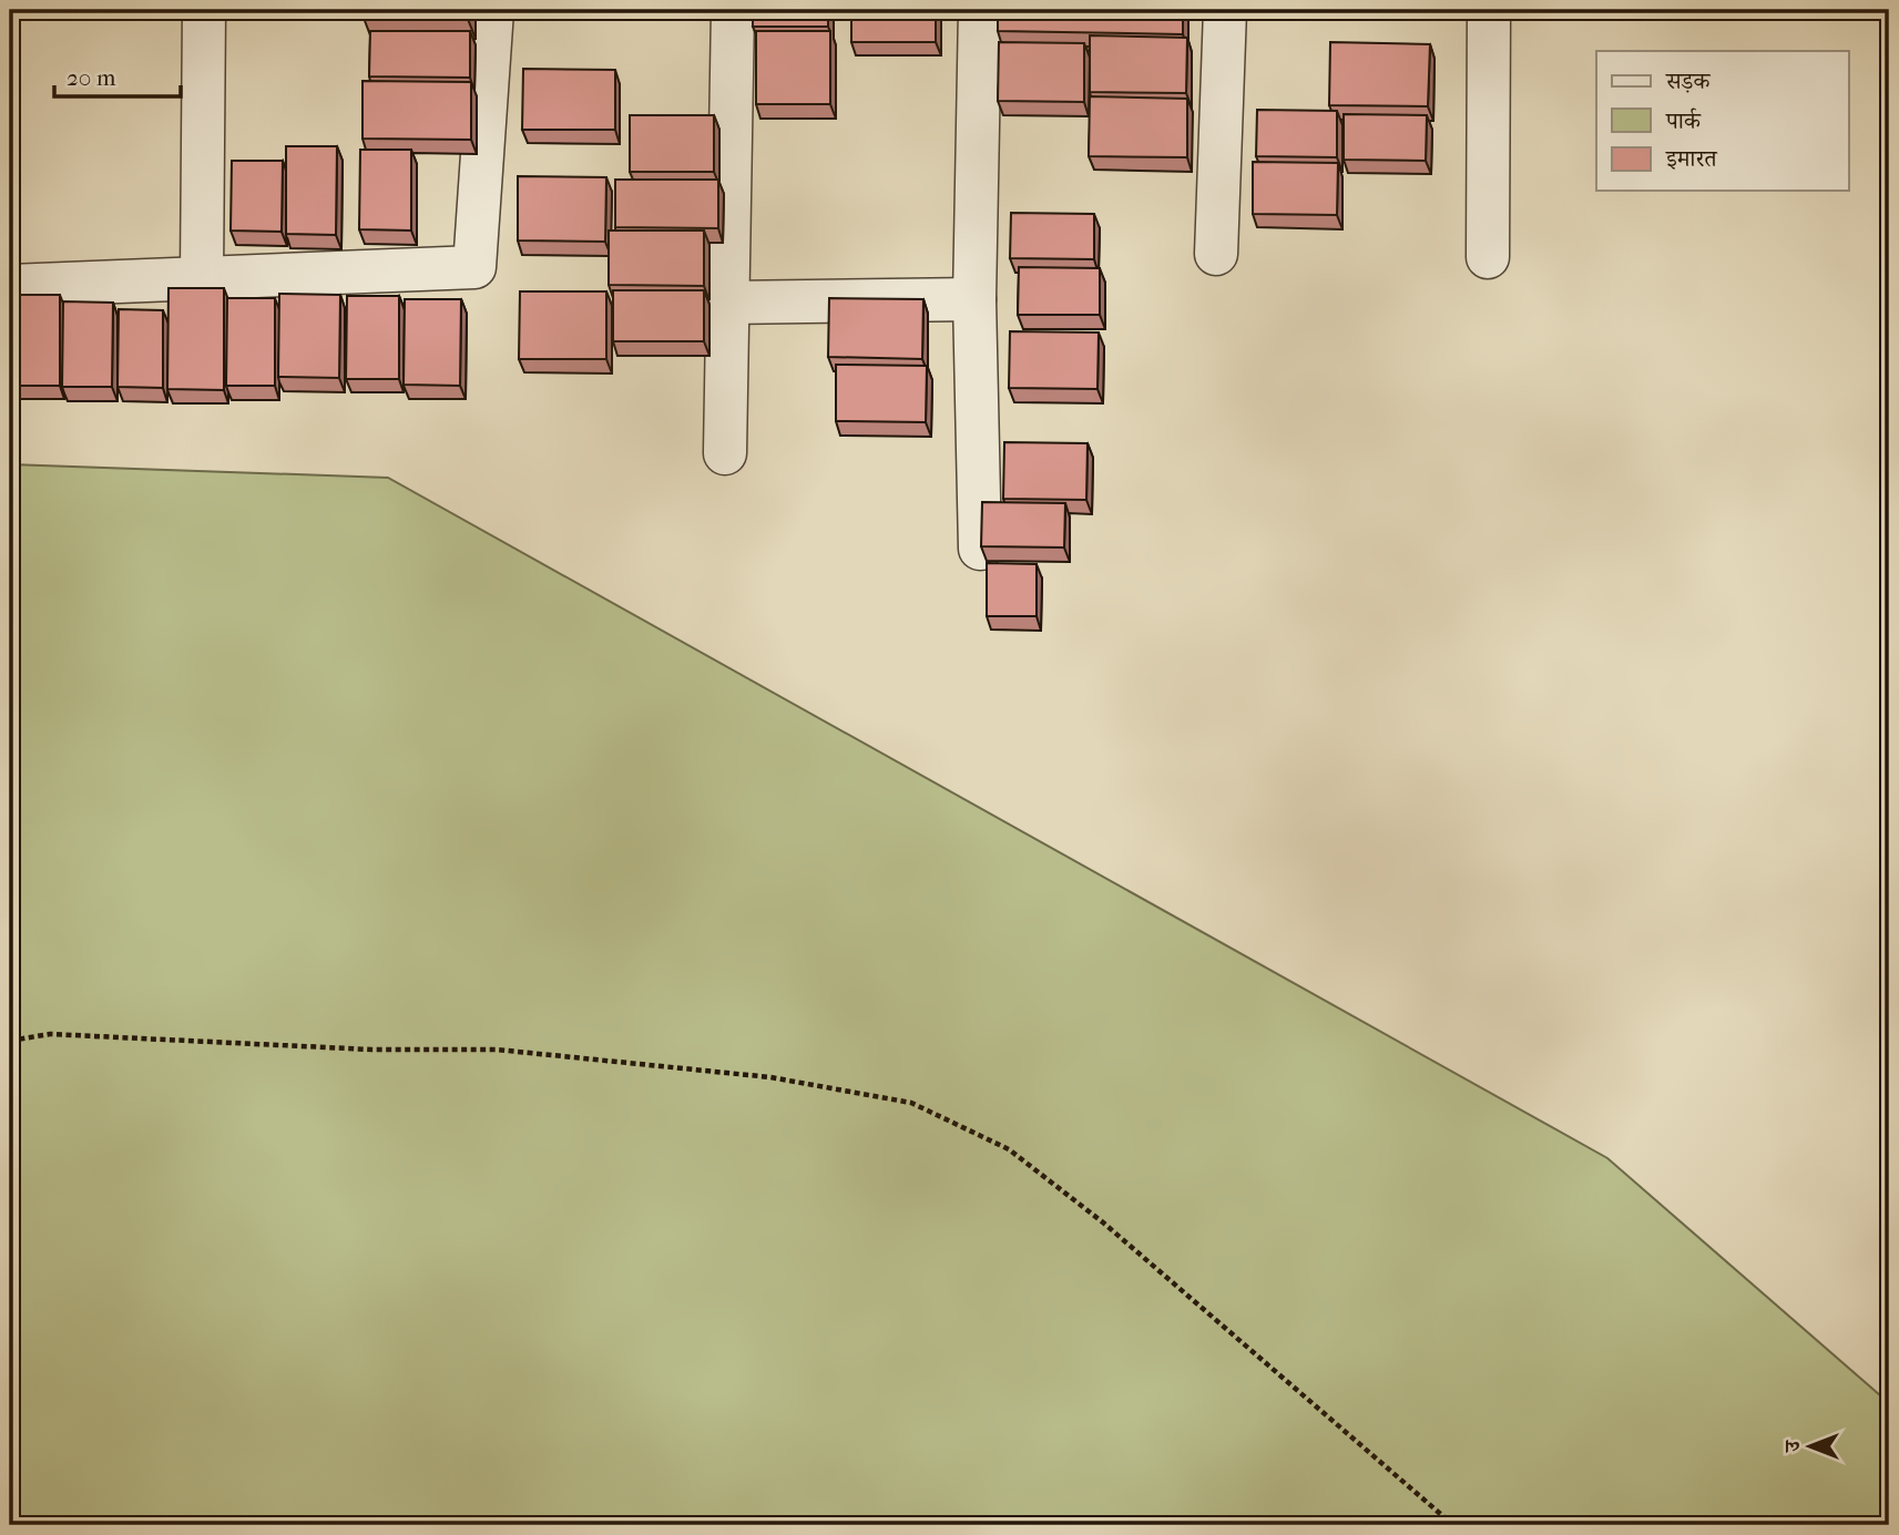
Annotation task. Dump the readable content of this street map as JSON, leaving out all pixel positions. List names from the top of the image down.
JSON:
{
  "legend": ["सड़क", "पार्क", "इमारत"],
  "scale_bar": "20 m",
  "north": "left"
}
